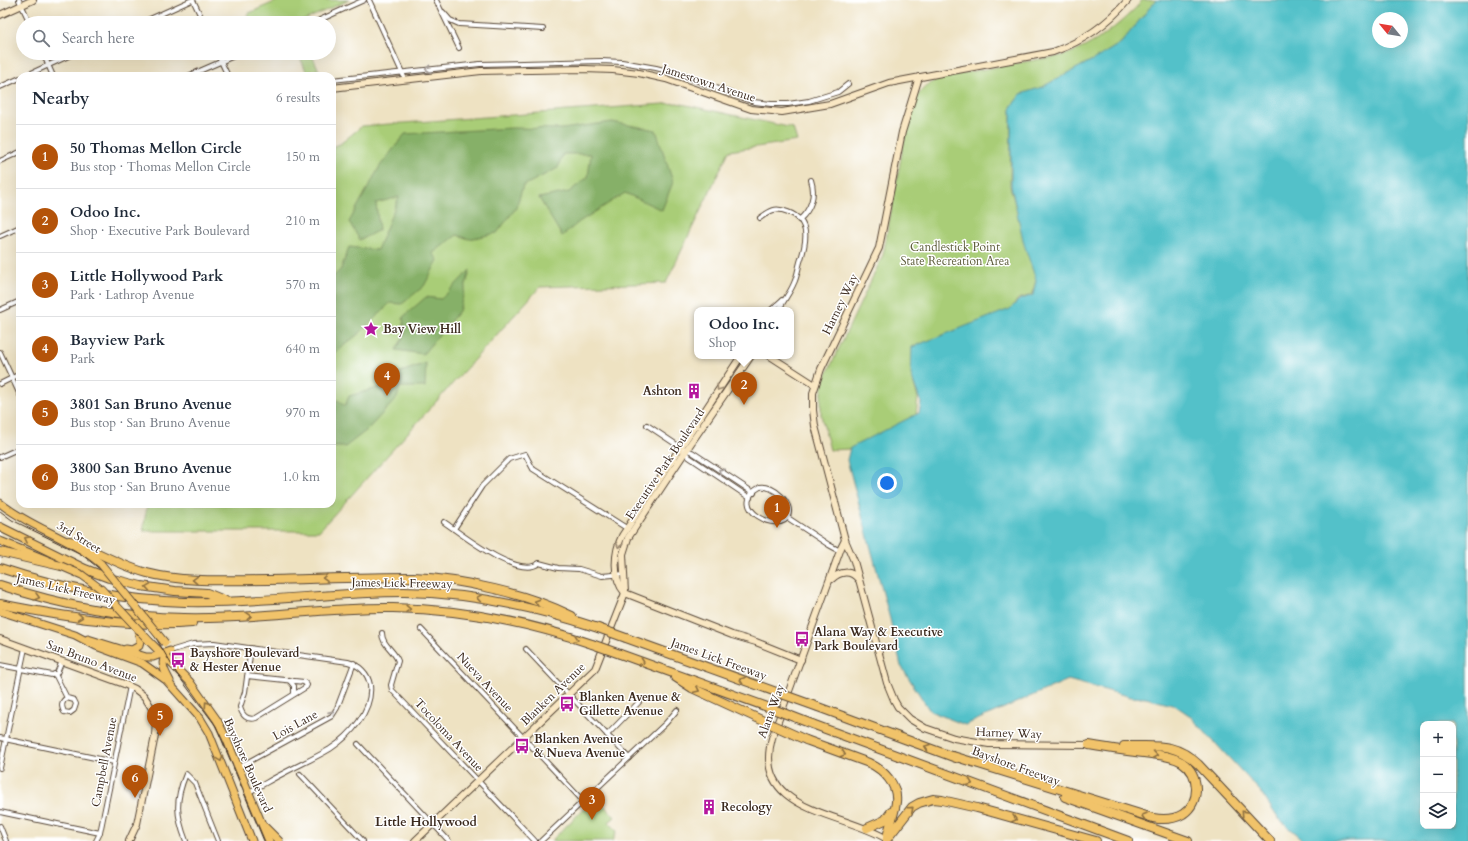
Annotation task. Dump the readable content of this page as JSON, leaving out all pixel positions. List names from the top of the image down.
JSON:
{
  "streets": {
    "highway": ["James Lick Freeway", "Bayshore Freeway"],
    "main road": ["3rd Street", "Bayshore Boulevard"],
    "street": [
      "Jamestown Avenue",
      "Harney Way",
      "Executive Park Boulevard",
      "San Bruno Avenue",
      "Nueva Avenue",
      "Blanken Avenue",
      "Alana Way",
      "Lois Lane",
      "Tocoloma Avenue",
      "Campbell Avenue"
    ]
  },
  "crossings": [
    ["Jamestown Avenue", "Harney Way"],
    ["Executive Park Boulevard", "Blanken Avenue"],
    ["3rd Street", "Bayshore Boulevard"],
    ["James Lick Freeway", "Bayshore Freeway"],
    ["San Bruno Avenue", "Campbell Avenue"],
    ["Nueva Avenue", "Blanken Avenue"],
    ["Blanken Avenue", "Tocoloma Avenue"],
    ["Lois Lane", "Bayshore Boulevard"]
  ],
  "one_way": ["Lois Lane"],
  "districts": ["Little Hollywood"],
  "parks": ["Candlestick Point State Recreation Area"],
  "places": {
    "place": ["Bay View Hill"],
    "building": ["Ashton", "Recology"],
    "bus stop": [
      "Alana Way & Executive Park Boulevard",
      "Bayshore Boulevard & Hester Avenue",
      "Blanken Avenue & Gillette Avenue",
      "Blanken Avenue & Nueva Avenue"
    ]
  },
  "north": "top left",
  "page": {
    "search": "Search here",
    "heading": ["Nearby", "6 results"],
    "list": [
      {
        "mark": "1",
        "name": "50 Thomas Mellon Circle",
        "note": "Bus stop · Thomas Mellon Circle",
        "value": "150 m"
      },
      {
        "mark": "2",
        "name": "Odoo Inc.",
        "note": "Shop · Executive Park Boulevard",
        "value": "210 m"
      },
      {
        "mark": "3",
        "name": "Little Hollywood Park",
        "note": "Park · Lathrop Avenue",
        "value": "570 m"
      },
      {
        "mark": "4",
        "name": "Bayview Park",
        "note": "Park",
        "value": "640 m"
      },
      {
        "mark": "5",
        "name": "3801 San Bruno Avenue",
        "note": "Bus stop · San Bruno Avenue",
        "value": "970 m"
      },
      {
        "mark": "6",
        "name": "3800 San Bruno Avenue",
        "note": "Bus stop · San Bruno Avenue",
        "value": "1.0 km"
      }
    ],
    "popup": ["Odoo Inc.", "Shop"],
    "pins": [
      "4",
      "2",
      "1",
      "5",
      "6",
      "3"
    ],
    "map_buttons": ["+", "−"]
  }
}
